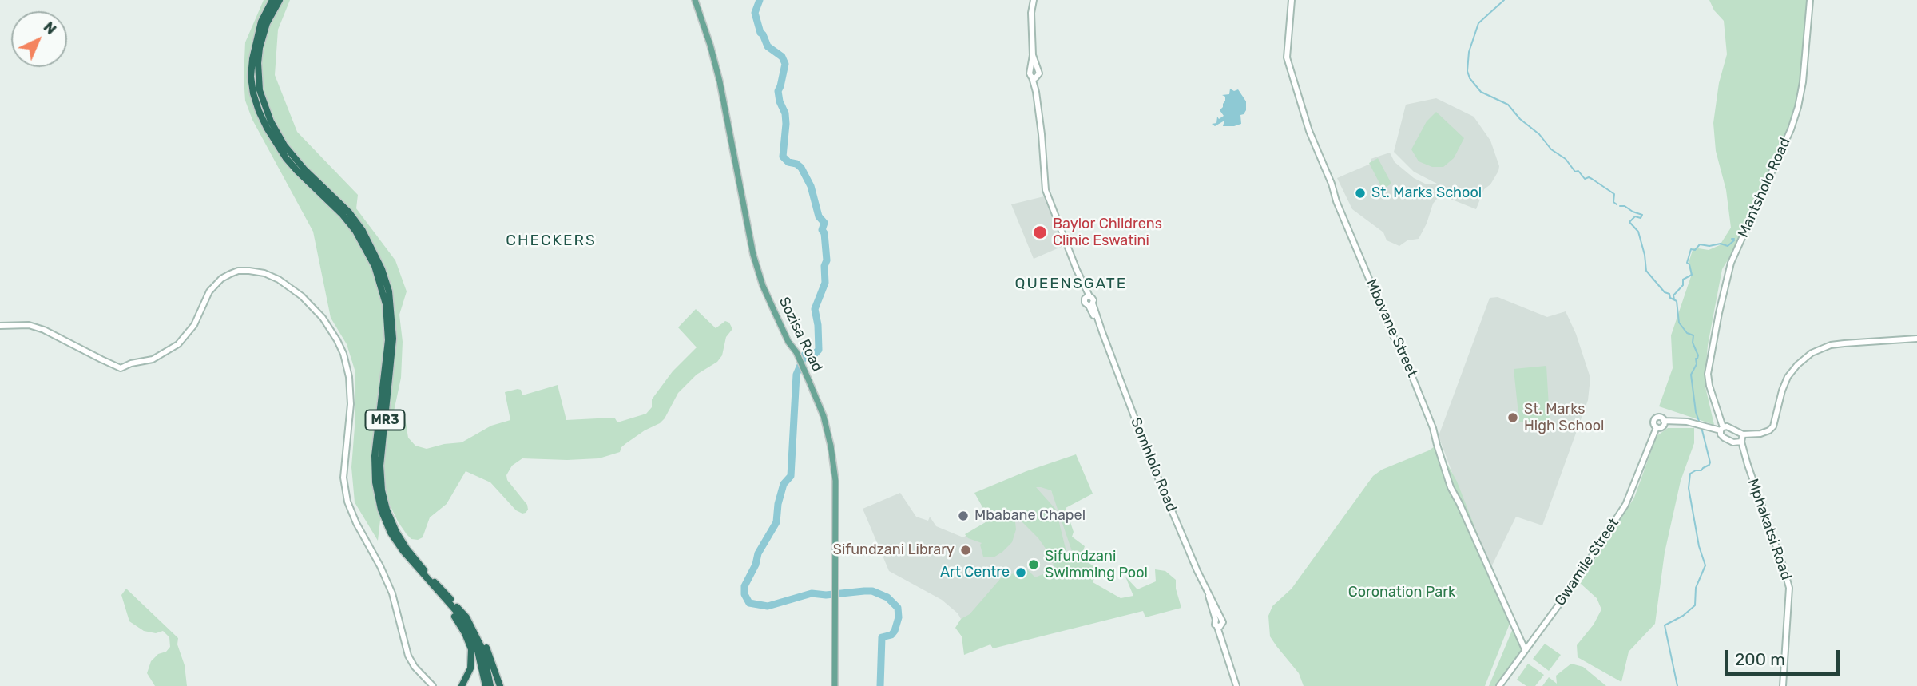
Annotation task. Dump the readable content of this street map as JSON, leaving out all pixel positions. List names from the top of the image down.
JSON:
{
  "streets": {
    "highway": ["MR3"],
    "main road": [
      "Mantsholo Road",
      "Mbovane Street",
      "Sozisa Road",
      "Somhlolo Road",
      "Mphakatsi Road",
      "Gwamile Street"
    ]
  },
  "crossings": [
    ["Mbovane Street", "Gwamile Street"]
  ],
  "districts": ["CHECKERS", "QUEENSGATE"],
  "parks": ["Coronation Park"],
  "places": [
    "St. Marks School",
    "Baylor Childrens Clinic Eswatini",
    "St. Marks High School",
    "Mbabane Chapel",
    "Sifundzani Library",
    "Sifundzani Swimming Pool",
    "Art Centre"
  ],
  "scale_bar": "200 m",
  "north": "top right"
}
